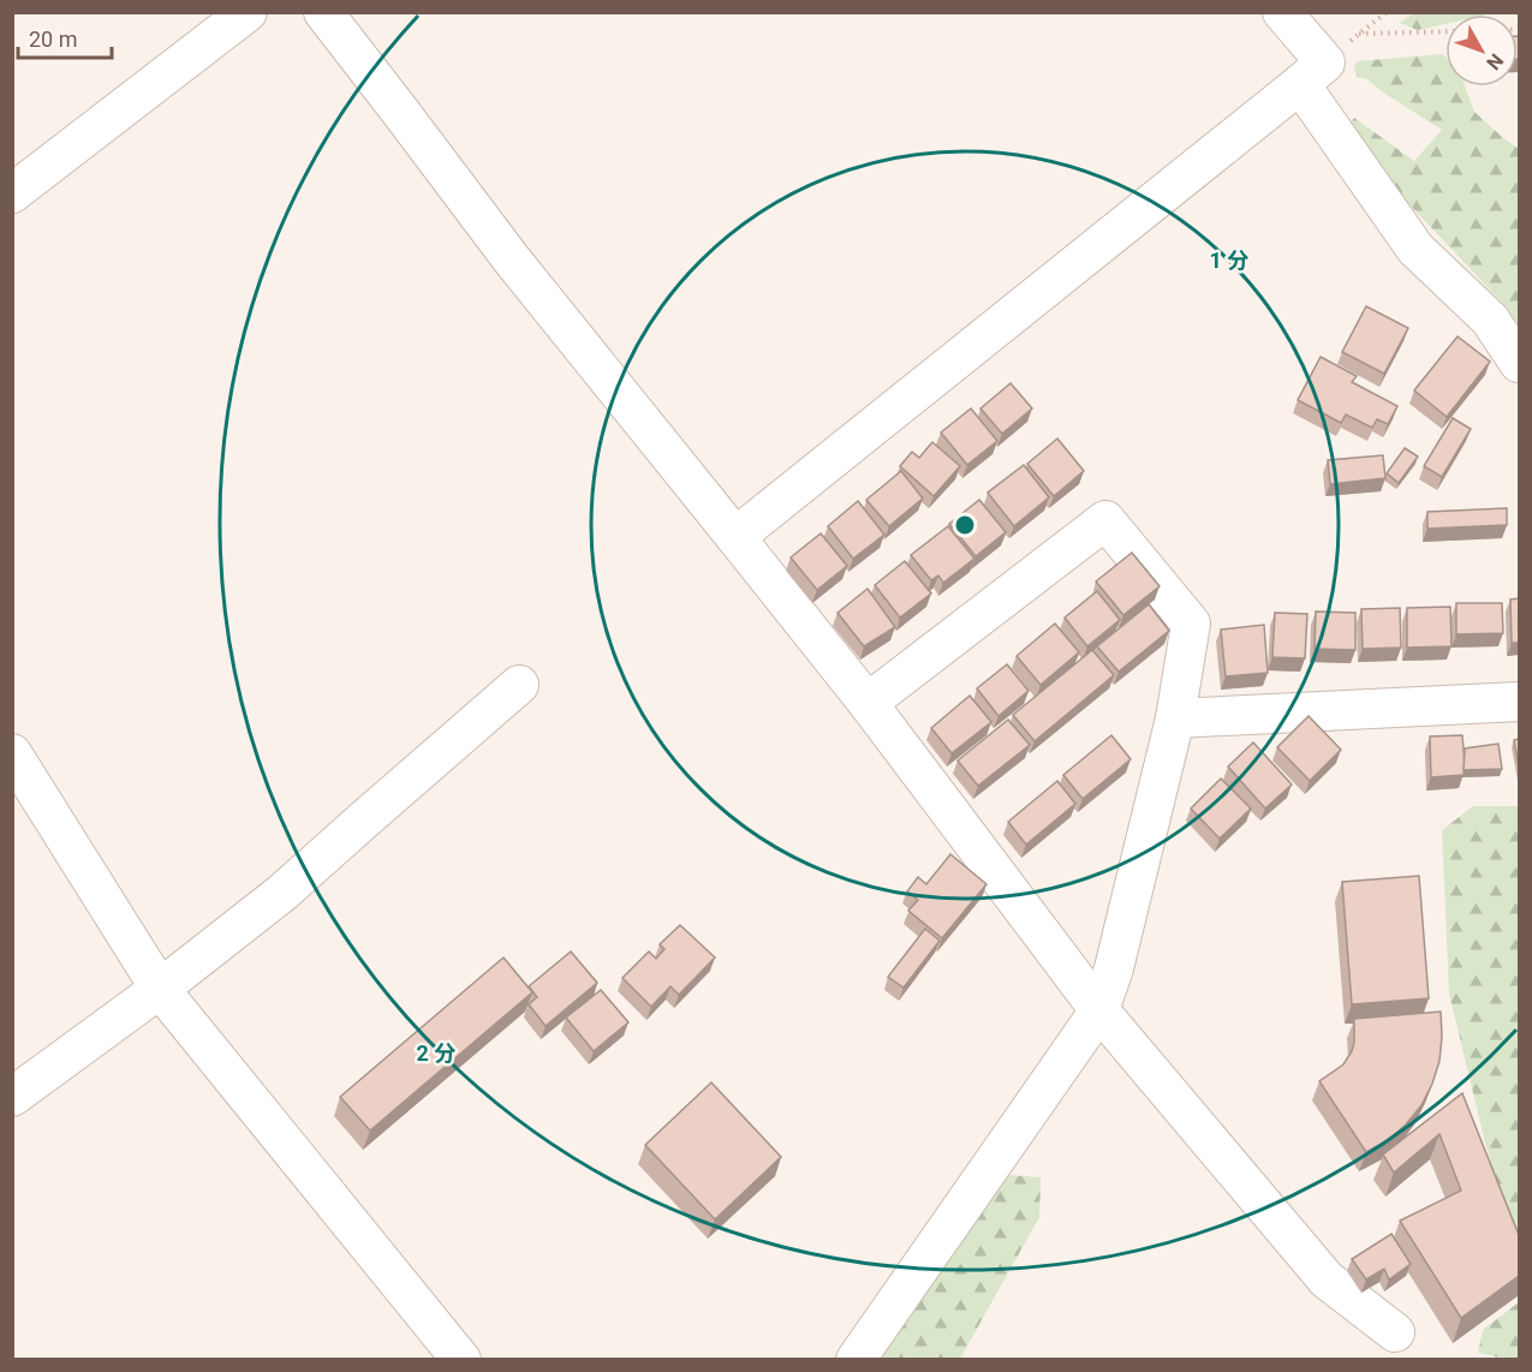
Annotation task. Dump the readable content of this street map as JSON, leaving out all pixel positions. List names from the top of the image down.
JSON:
{
  "scale_bar": "20 m",
  "north": "bottom right",
  "rings": ["1 分", "2 分"]
}
